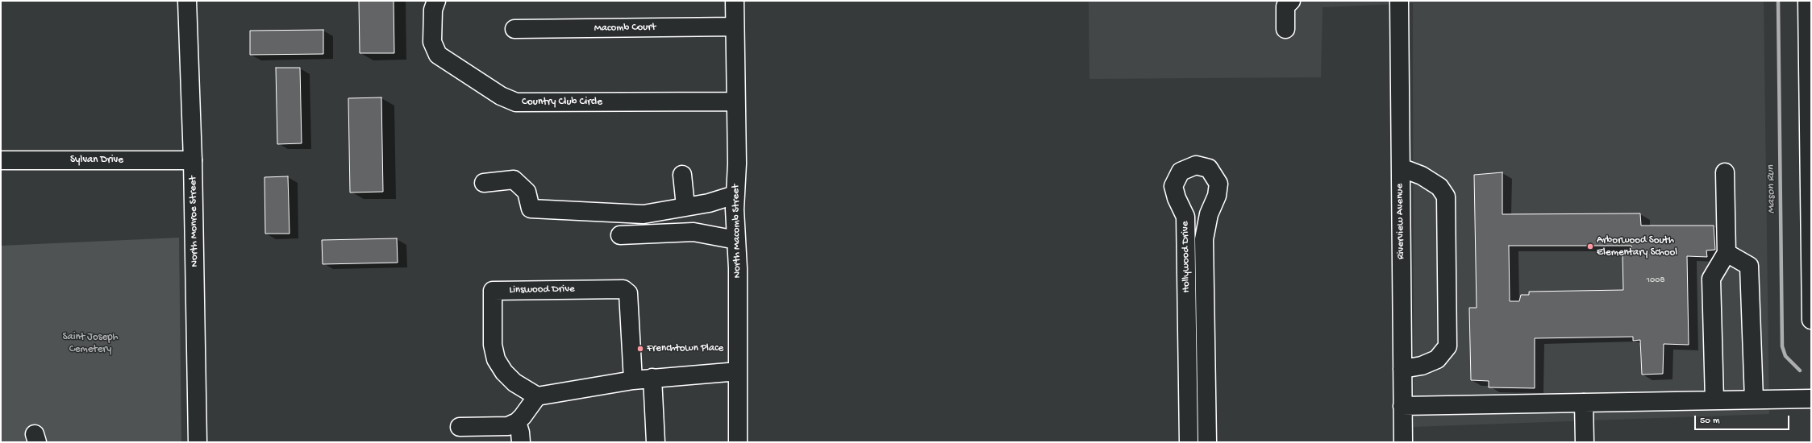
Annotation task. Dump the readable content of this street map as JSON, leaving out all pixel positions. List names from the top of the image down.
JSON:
{
  "streets": {
    "street": [
      "Macomb Court",
      "Country Club Circle",
      "Sylvan Drive",
      "North Monroe Street",
      "Riverview Avenue",
      "North Macomb Street",
      "Hollywood Drive",
      "Linswood Drive"
    ]
  },
  "crossings": [
    ["Macomb Court", "North Macomb Street"],
    ["Country Club Circle", "North Macomb Street"],
    ["Sylvan Drive", "North Monroe Street"]
  ],
  "water": ["Mason Run"],
  "parks": ["Saint Joseph Cemetery"],
  "places": ["Arborwood South Elementary School", "Frenchtown Place"],
  "house_numbers": ["1008"],
  "scale_bar": "50 m"
}
